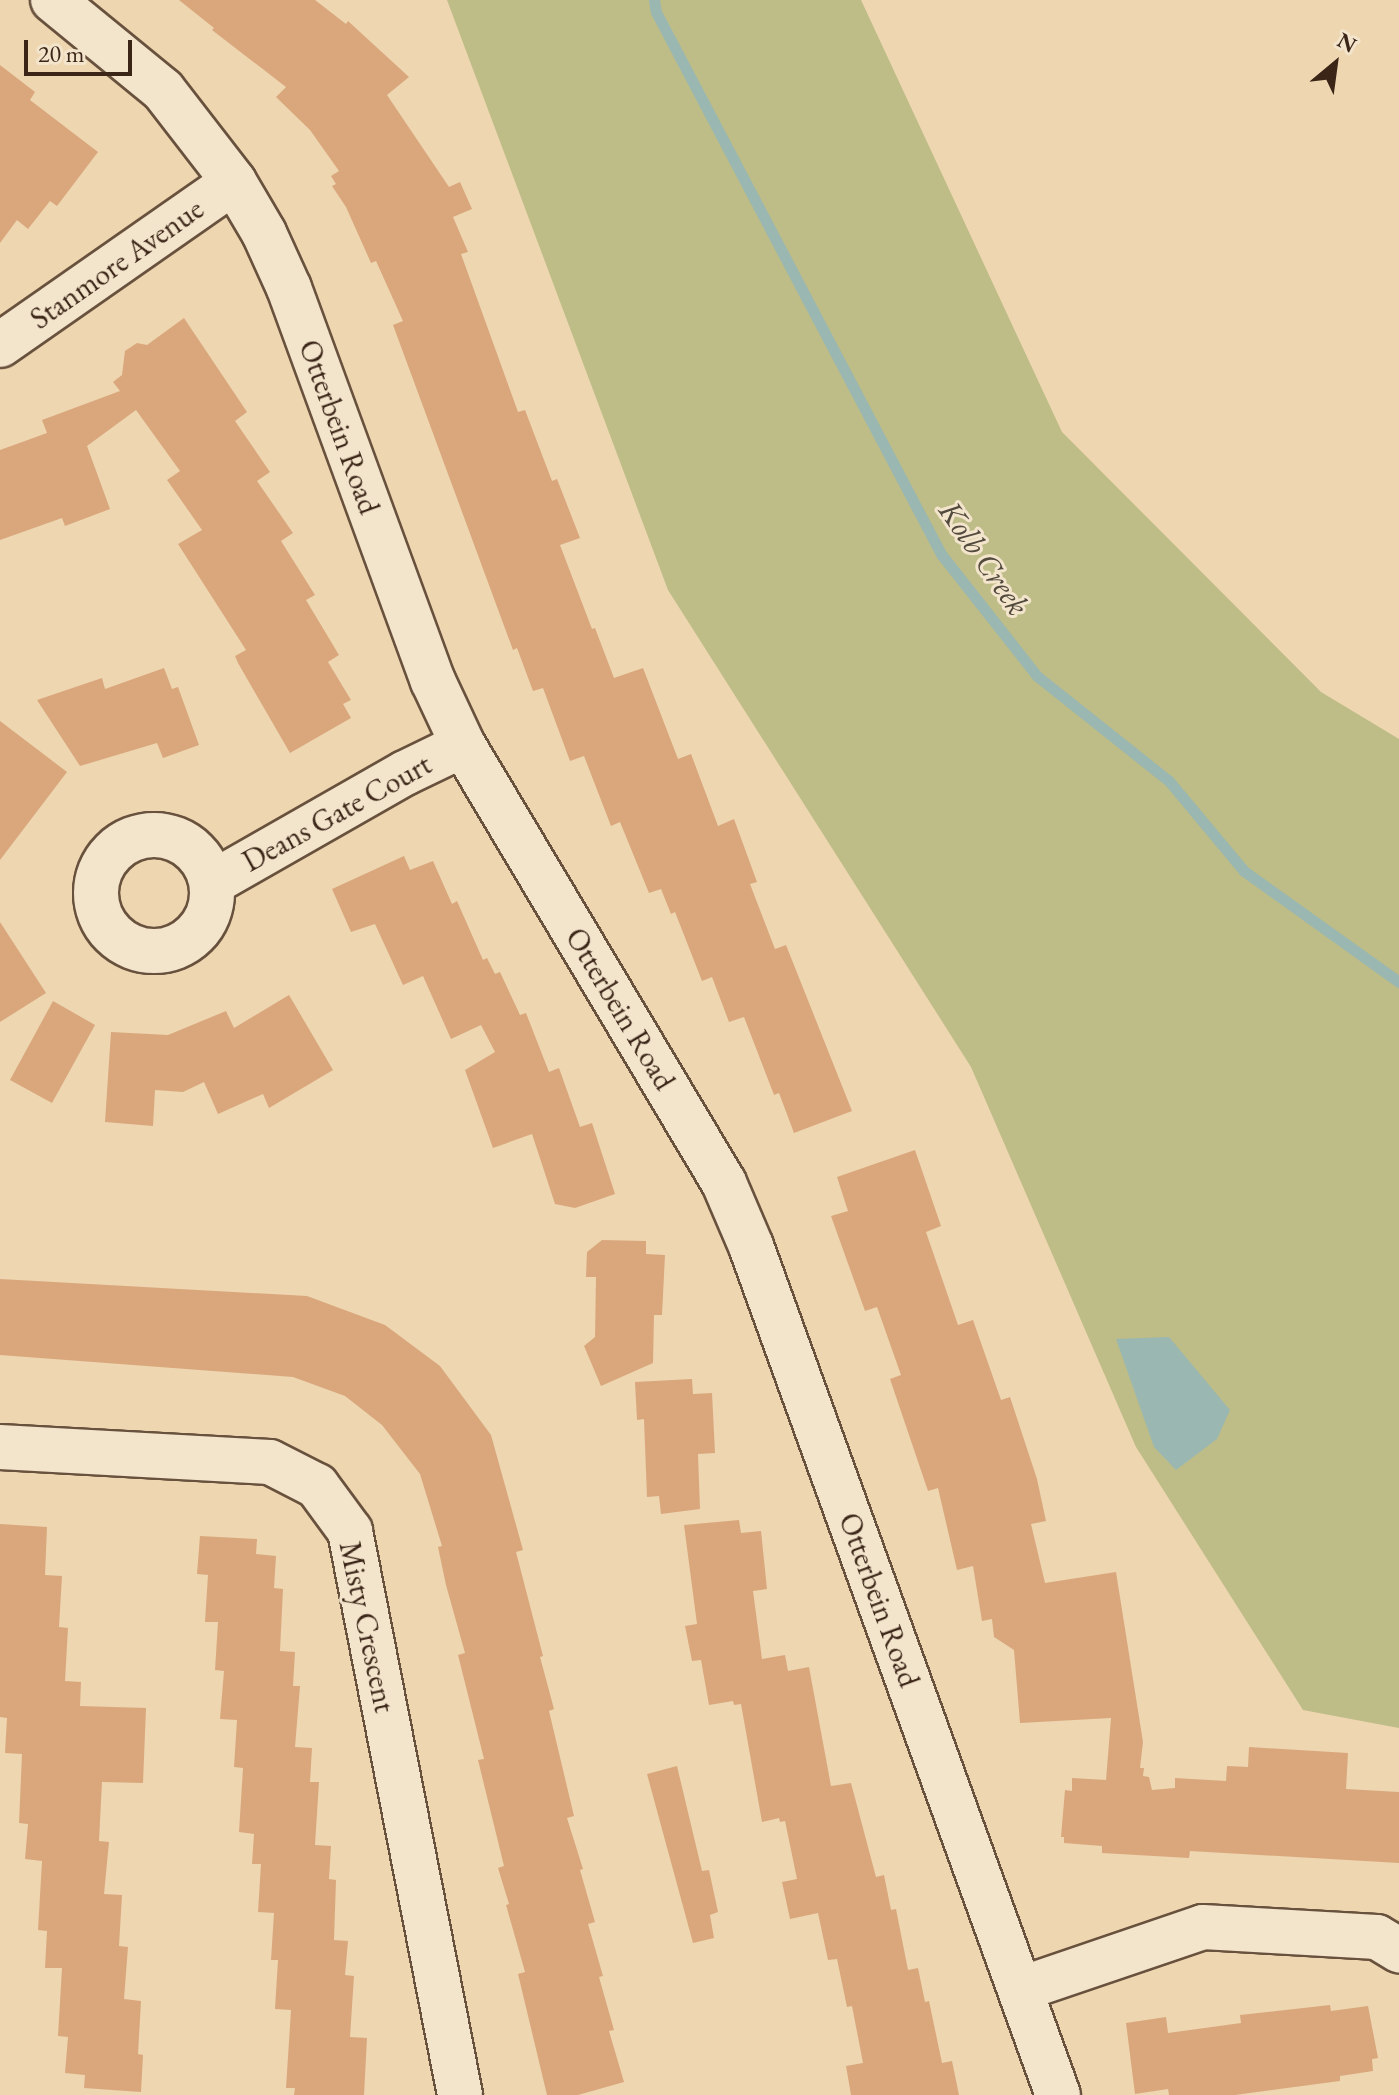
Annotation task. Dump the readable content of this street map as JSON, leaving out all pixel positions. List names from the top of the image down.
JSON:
{
  "streets": {
    "street": [
      "Stanmore Avenue",
      "Otterbein Road",
      "Deans Gate Court",
      "Misty Crescent"
    ]
  },
  "crossings": [
    ["Stanmore Avenue", "Otterbein Road"],
    ["Otterbein Road", "Deans Gate Court"]
  ],
  "water": ["Kolb Creek"],
  "scale_bar": "20 m",
  "north": "top right"
}
